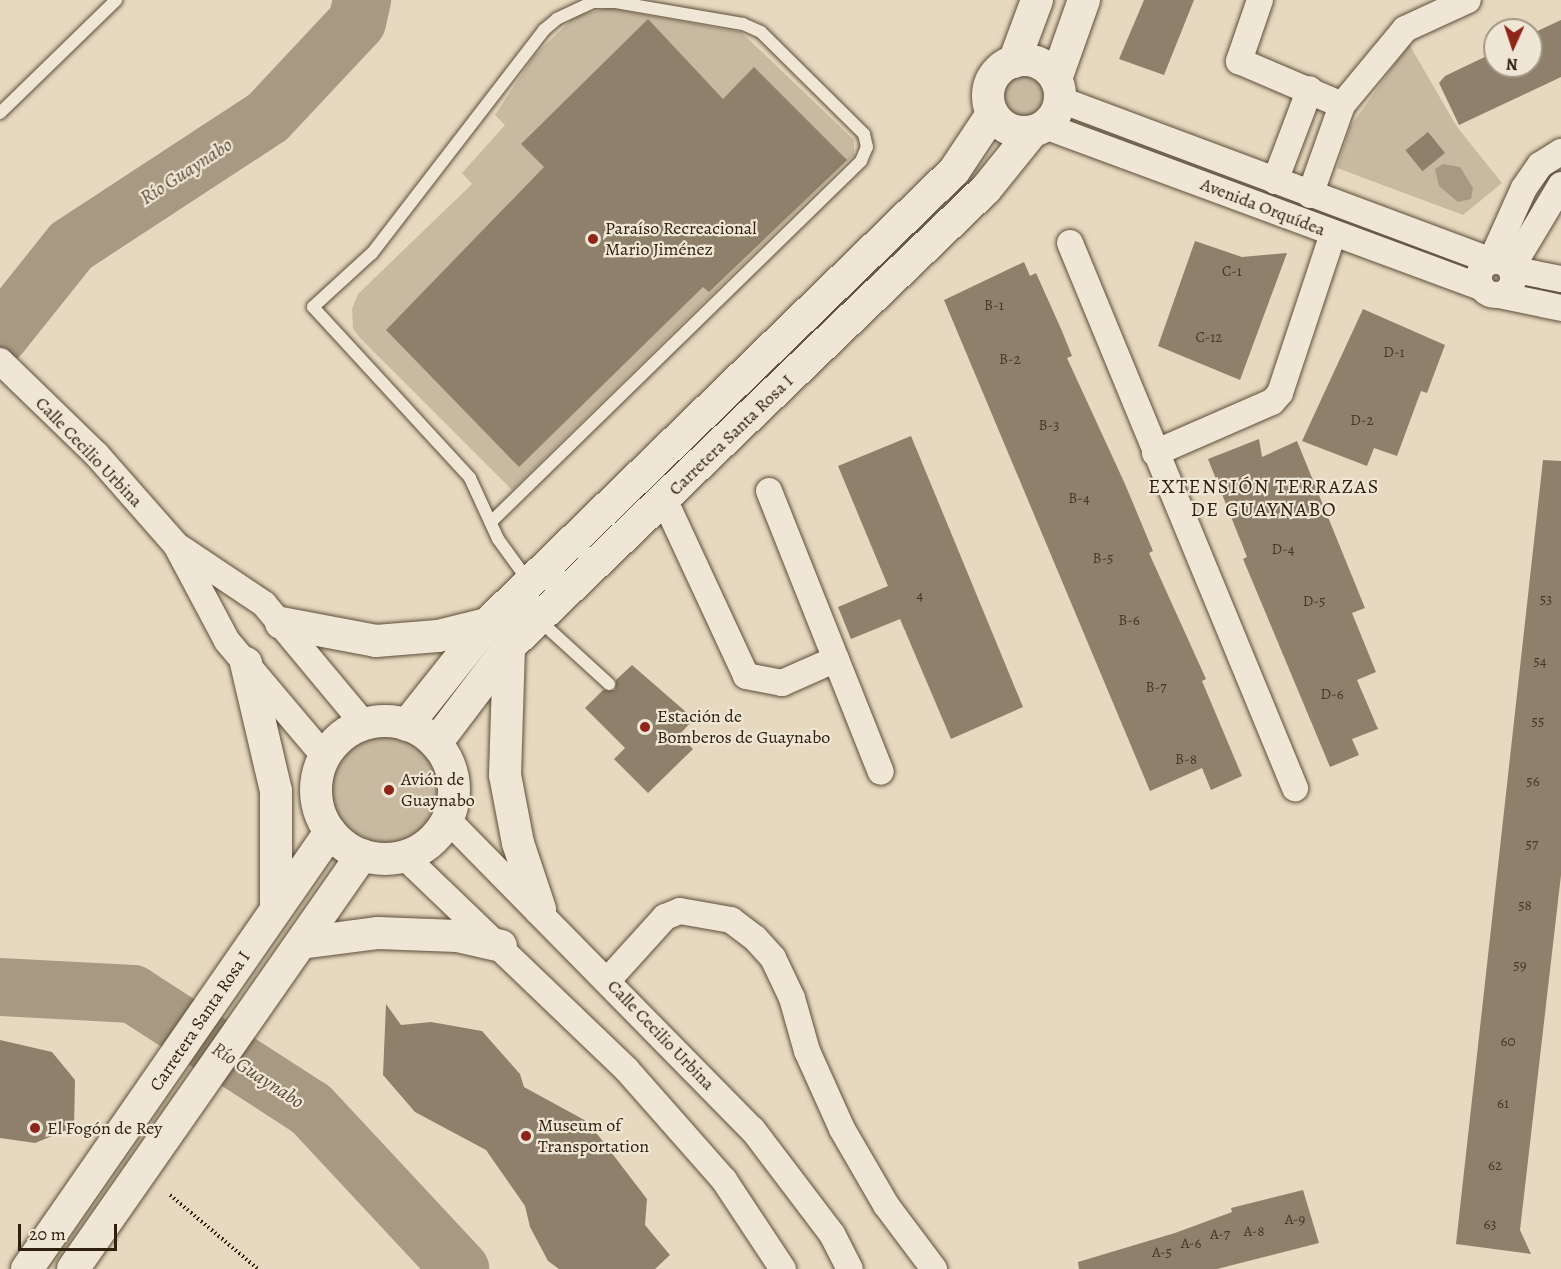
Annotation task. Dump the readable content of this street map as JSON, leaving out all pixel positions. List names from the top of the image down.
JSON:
{
  "streets": {
    "street": ["Avenida Orquídea", "Carretera Santa Rosa I", "Calle Cecilio Urbina"]
  },
  "crossings": [
    ["Avenida Orquídea", "Carretera Santa Rosa I"],
    ["Carretera Santa Rosa I", "Calle Cecilio Urbina"]
  ],
  "districts": ["EXTENSIÓN TERRAZAS DE GUAYNABO"],
  "water": ["Río Guaynabo"],
  "places": [
    "Paraíso Recreacional Mario Jiménez",
    "Estación de Bomberos de Guaynabo",
    "Avión de Guaynabo",
    "El Fogón de Rey",
    "Museum of Transportation"
  ],
  "house_numbers": [
    "C-1",
    "B-1",
    "C-12",
    "D-1",
    "B-2",
    "D-2",
    "B-3",
    "B-4",
    "D-4",
    "B-5",
    "4",
    "53",
    "D-5",
    "B-6",
    "54",
    "B-7",
    "D-6",
    "55",
    "B-8",
    "56",
    "57",
    "58",
    "59",
    "60",
    "61",
    "62",
    "A-9",
    "63",
    "A-8",
    "A-7",
    "A-6",
    "A-5"
  ],
  "scale_bar": "20 m",
  "north": "bottom"
}
